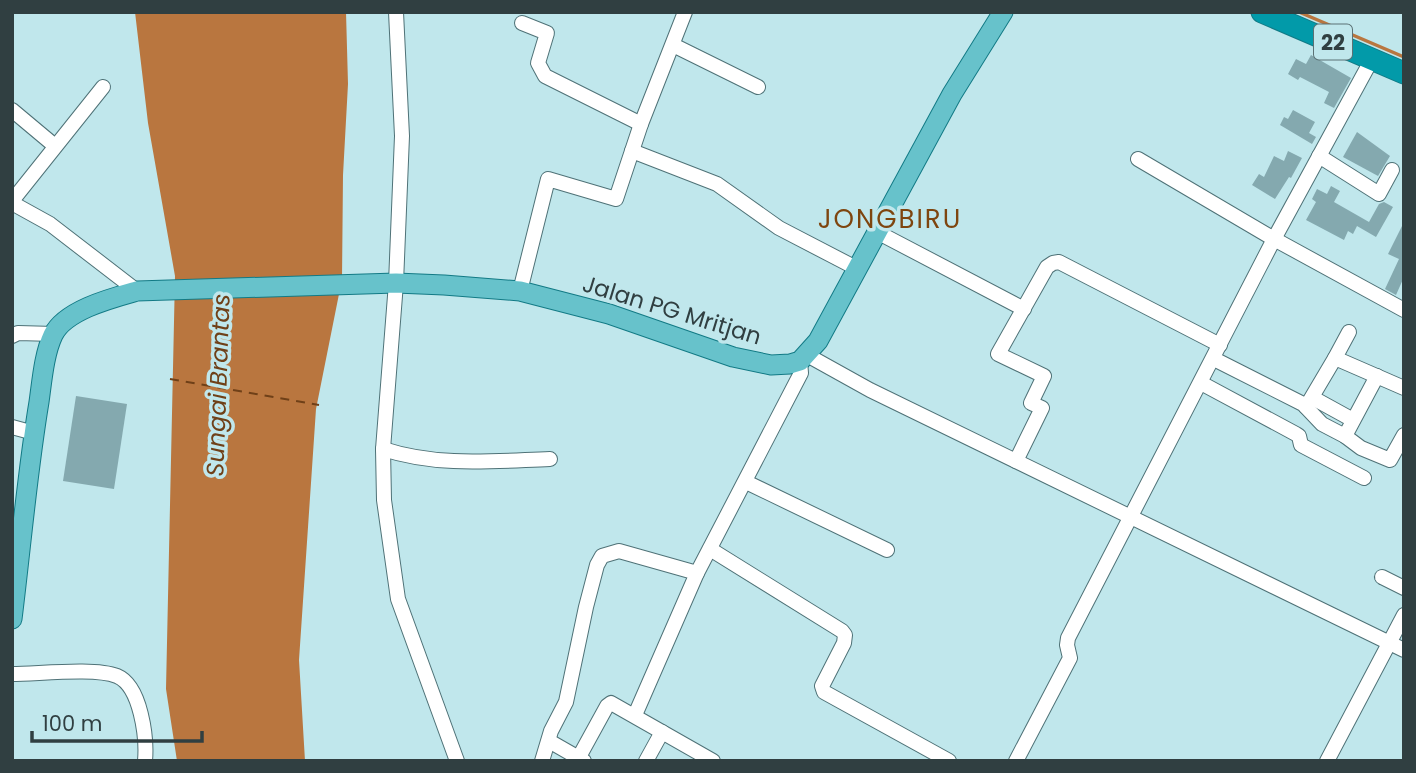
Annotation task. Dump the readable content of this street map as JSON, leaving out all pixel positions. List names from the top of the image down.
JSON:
{
  "streets": {
    "highway": ["22"],
    "main road": ["Jalan PG Mritjan"]
  },
  "districts": ["JONGBIRU"],
  "water": ["Sungai Brantas"],
  "scale_bar": "100 m"
}
